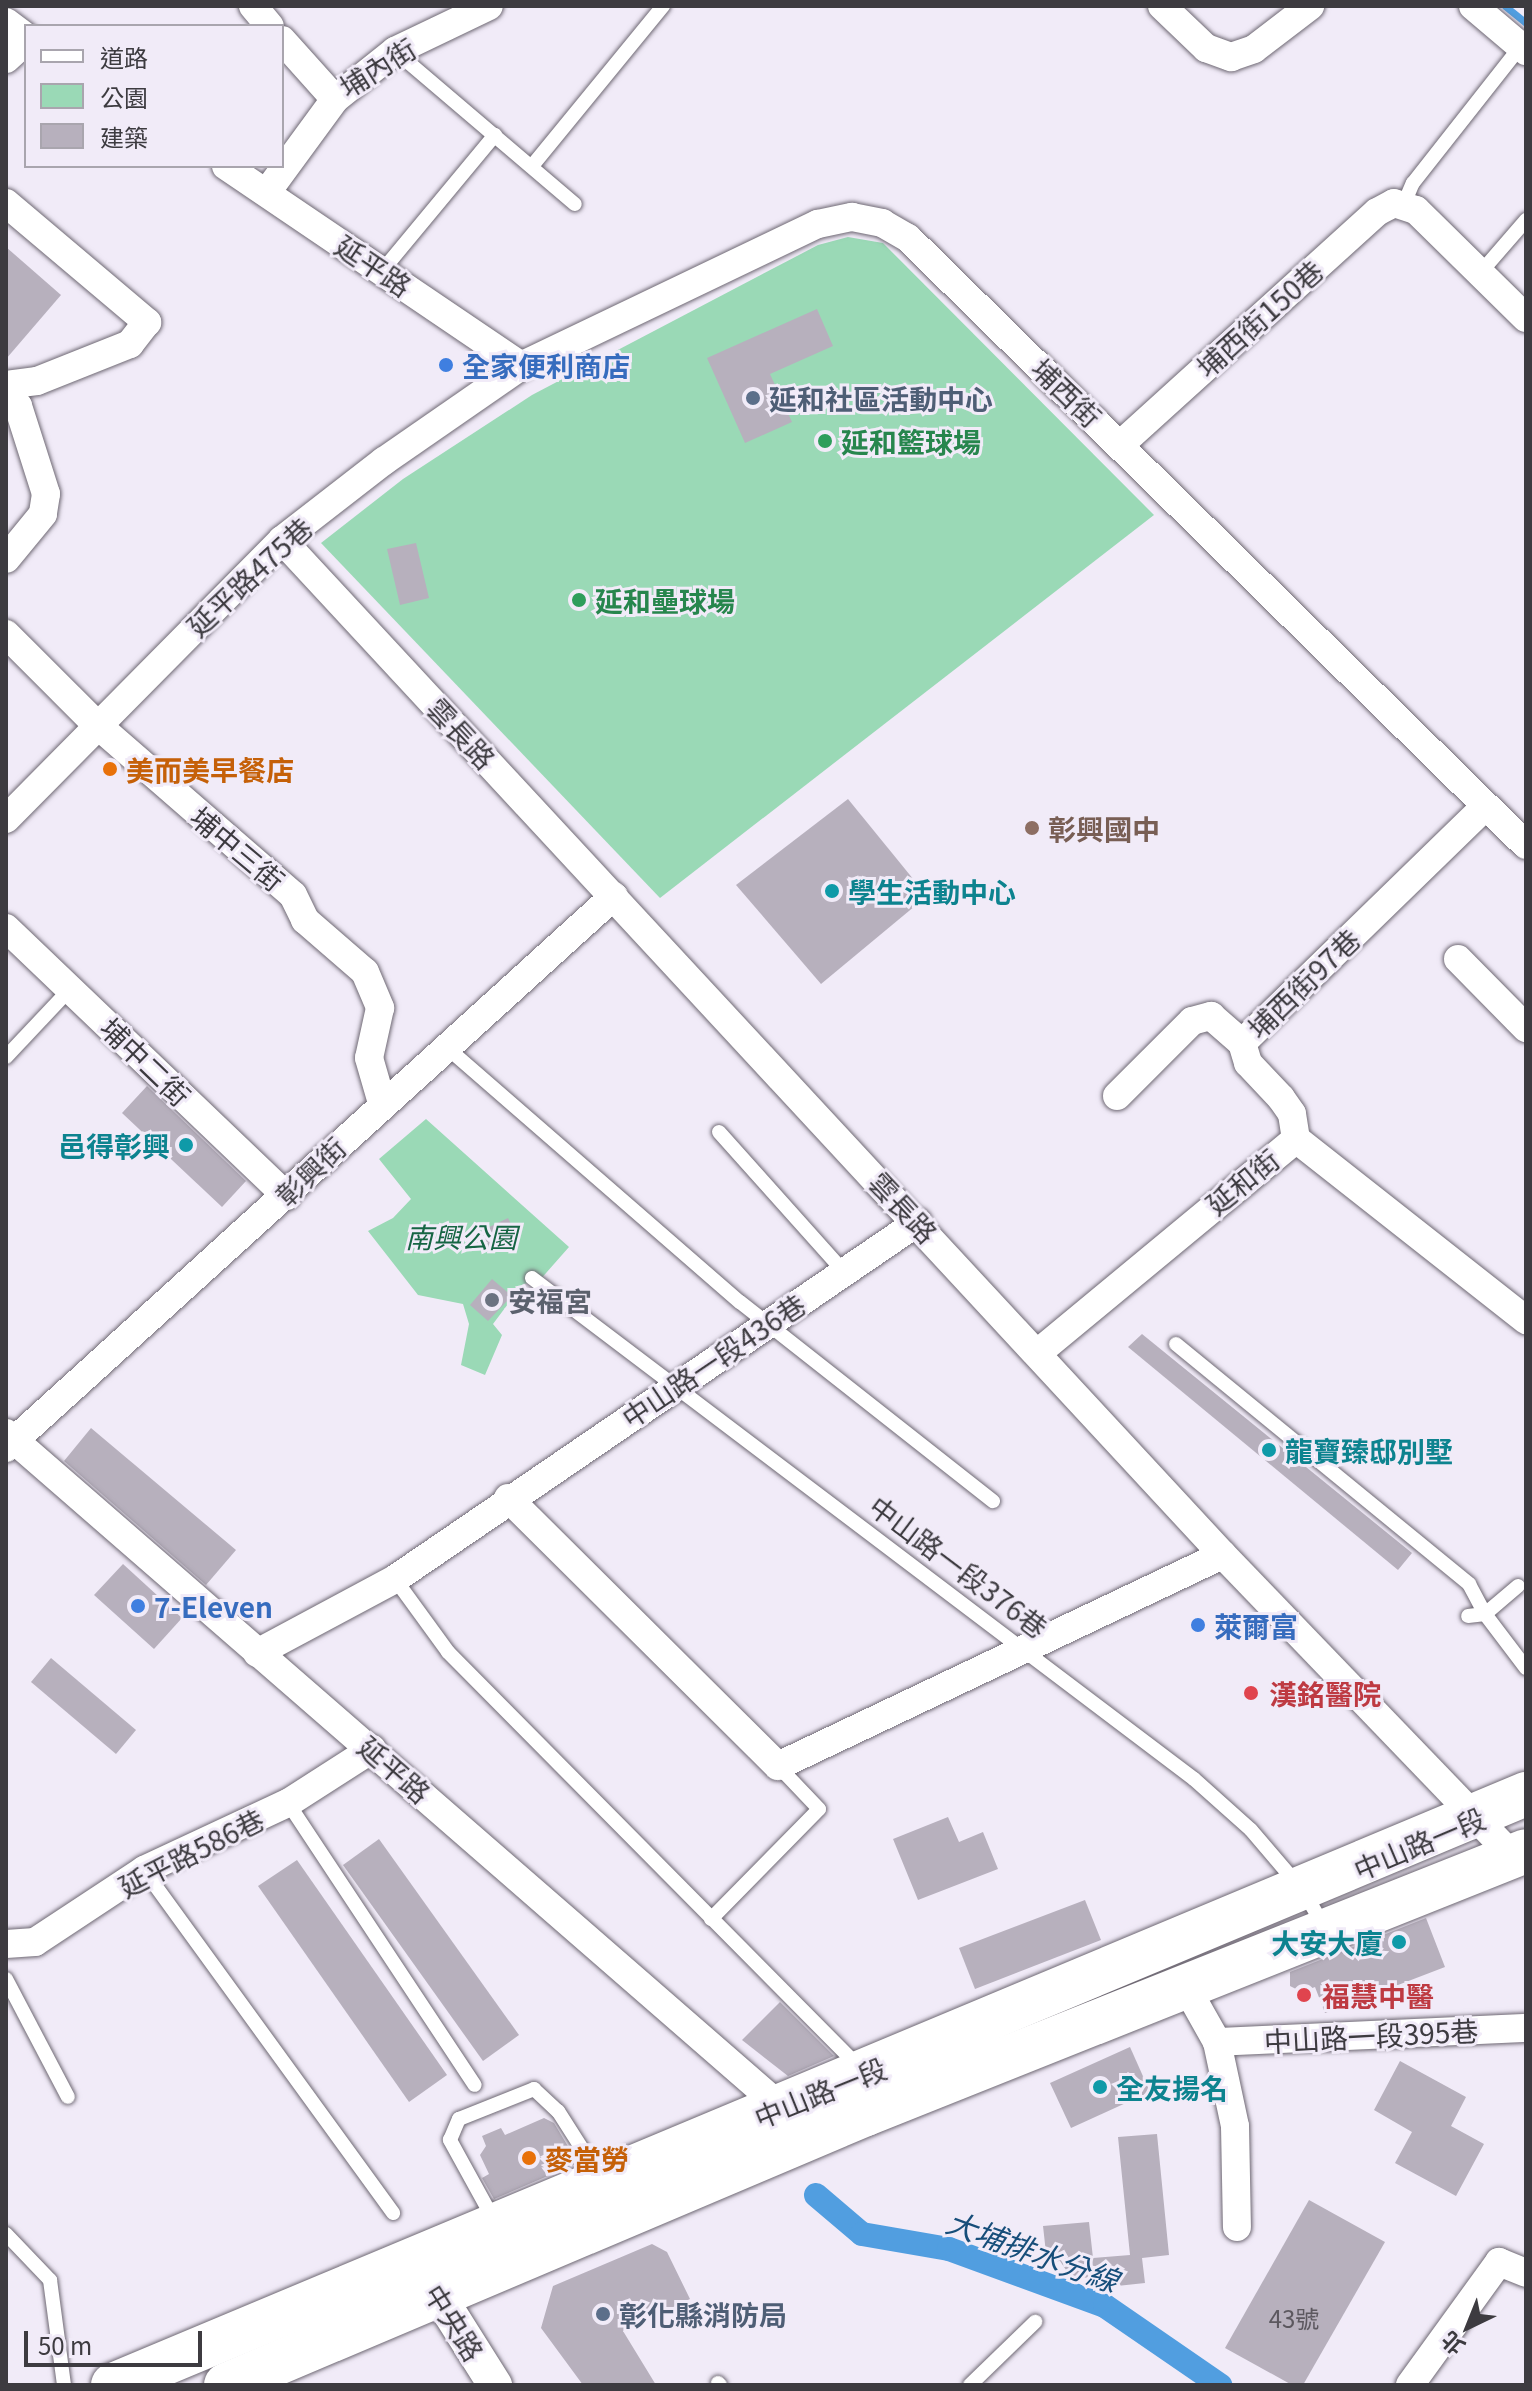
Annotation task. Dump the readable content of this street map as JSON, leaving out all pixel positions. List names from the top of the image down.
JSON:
{
  "streets": {
    "main road": ["中山路一段"],
    "street": [
      "埔內街",
      "延平路",
      "埔西街150巷",
      "埔西街",
      "延平路475巷",
      "雲長路",
      "埔中三街",
      "埔西街97巷",
      "埔中二街",
      "彰興街",
      "延和街",
      "中山路一段436巷",
      "延平路586巷",
      "中山路一段395巷",
      "中央路"
    ],
    "lane": ["中山路一段376巷"]
  },
  "crossings": [
    ["延平路", "埔西街"],
    ["延平路", "延平路475巷"],
    ["延平路", "彰興街"],
    ["延平路", "中山路一段436巷"],
    ["延平路", "中山路一段"],
    ["延平路", "延平路586巷"],
    ["埔西街150巷", "埔西街"],
    ["埔西街", "延平路475巷"],
    ["埔西街", "埔西街97巷"],
    ["延平路475巷", "雲長路"],
    ["延平路475巷", "埔中三街"],
    ["雲長路", "彰興街"],
    ["雲長路", "延和街"],
    ["雲長路", "中山路一段436巷"],
    ["雲長路", "中山路一段"],
    ["埔中三街", "彰興街"],
    ["埔中二街", "彰興街"],
    ["中山路一段436巷", "中山路一段376巷"],
    ["中山路一段376巷", "中山路一段"],
    ["中山路一段", "中央路"]
  ],
  "water": ["大埔排水分線"],
  "parks": ["南興公園"],
  "places": [
    "全家便利商店",
    "延和社區活動中心",
    "延和籃球場",
    "延和壘球場",
    "美而美早餐店",
    "彰興國中",
    "學生活動中心",
    "邑得彰興",
    "安福宮",
    "龍寶臻邸別墅",
    "7-Eleven",
    "萊爾富",
    "漢銘醫院",
    "大安大廈",
    "福慧中醫",
    "全友揚名",
    "麥當勞",
    "彰化縣消防局"
  ],
  "house_numbers": ["43號"],
  "legend": ["道路", "公園", "建築"],
  "scale_bar": "50 m",
  "north": "bottom left"
}
